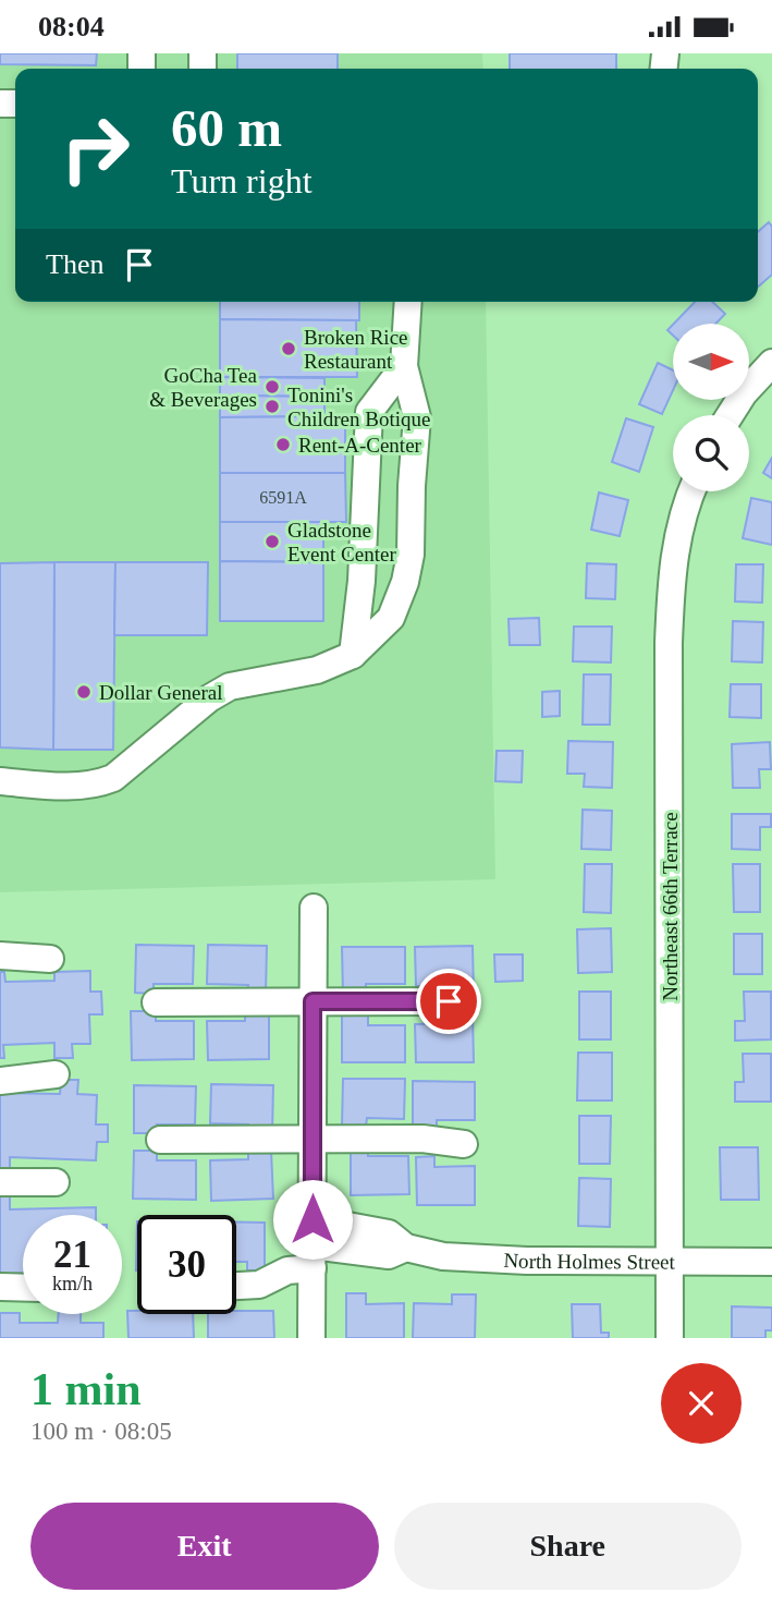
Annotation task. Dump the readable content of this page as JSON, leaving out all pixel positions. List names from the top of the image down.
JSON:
{
  "streets": {
    "street": ["Northeast 66th Terrace", "North Holmes Street"]
  },
  "crossings": [
    ["Northeast 66th Terrace", "North Holmes Street"]
  ],
  "places": [
    "Broken Rice Restaurant",
    "GoCha Tea & Beverages",
    "Tonini's Children Botique",
    "Rent-A-Center",
    "Gladstone Event Center",
    "Dollar General"
  ],
  "house_numbers": ["6591A"],
  "north": "right",
  "page": {
    "status": "08:04",
    "turn": ["60 m", "Turn right"],
    "then": "Then",
    "speed": "21 km/h",
    "limit": "30",
    "heading": ["1 min", "100 m · 08:05"],
    "buttons": ["Exit", "Share"]
  }
}
